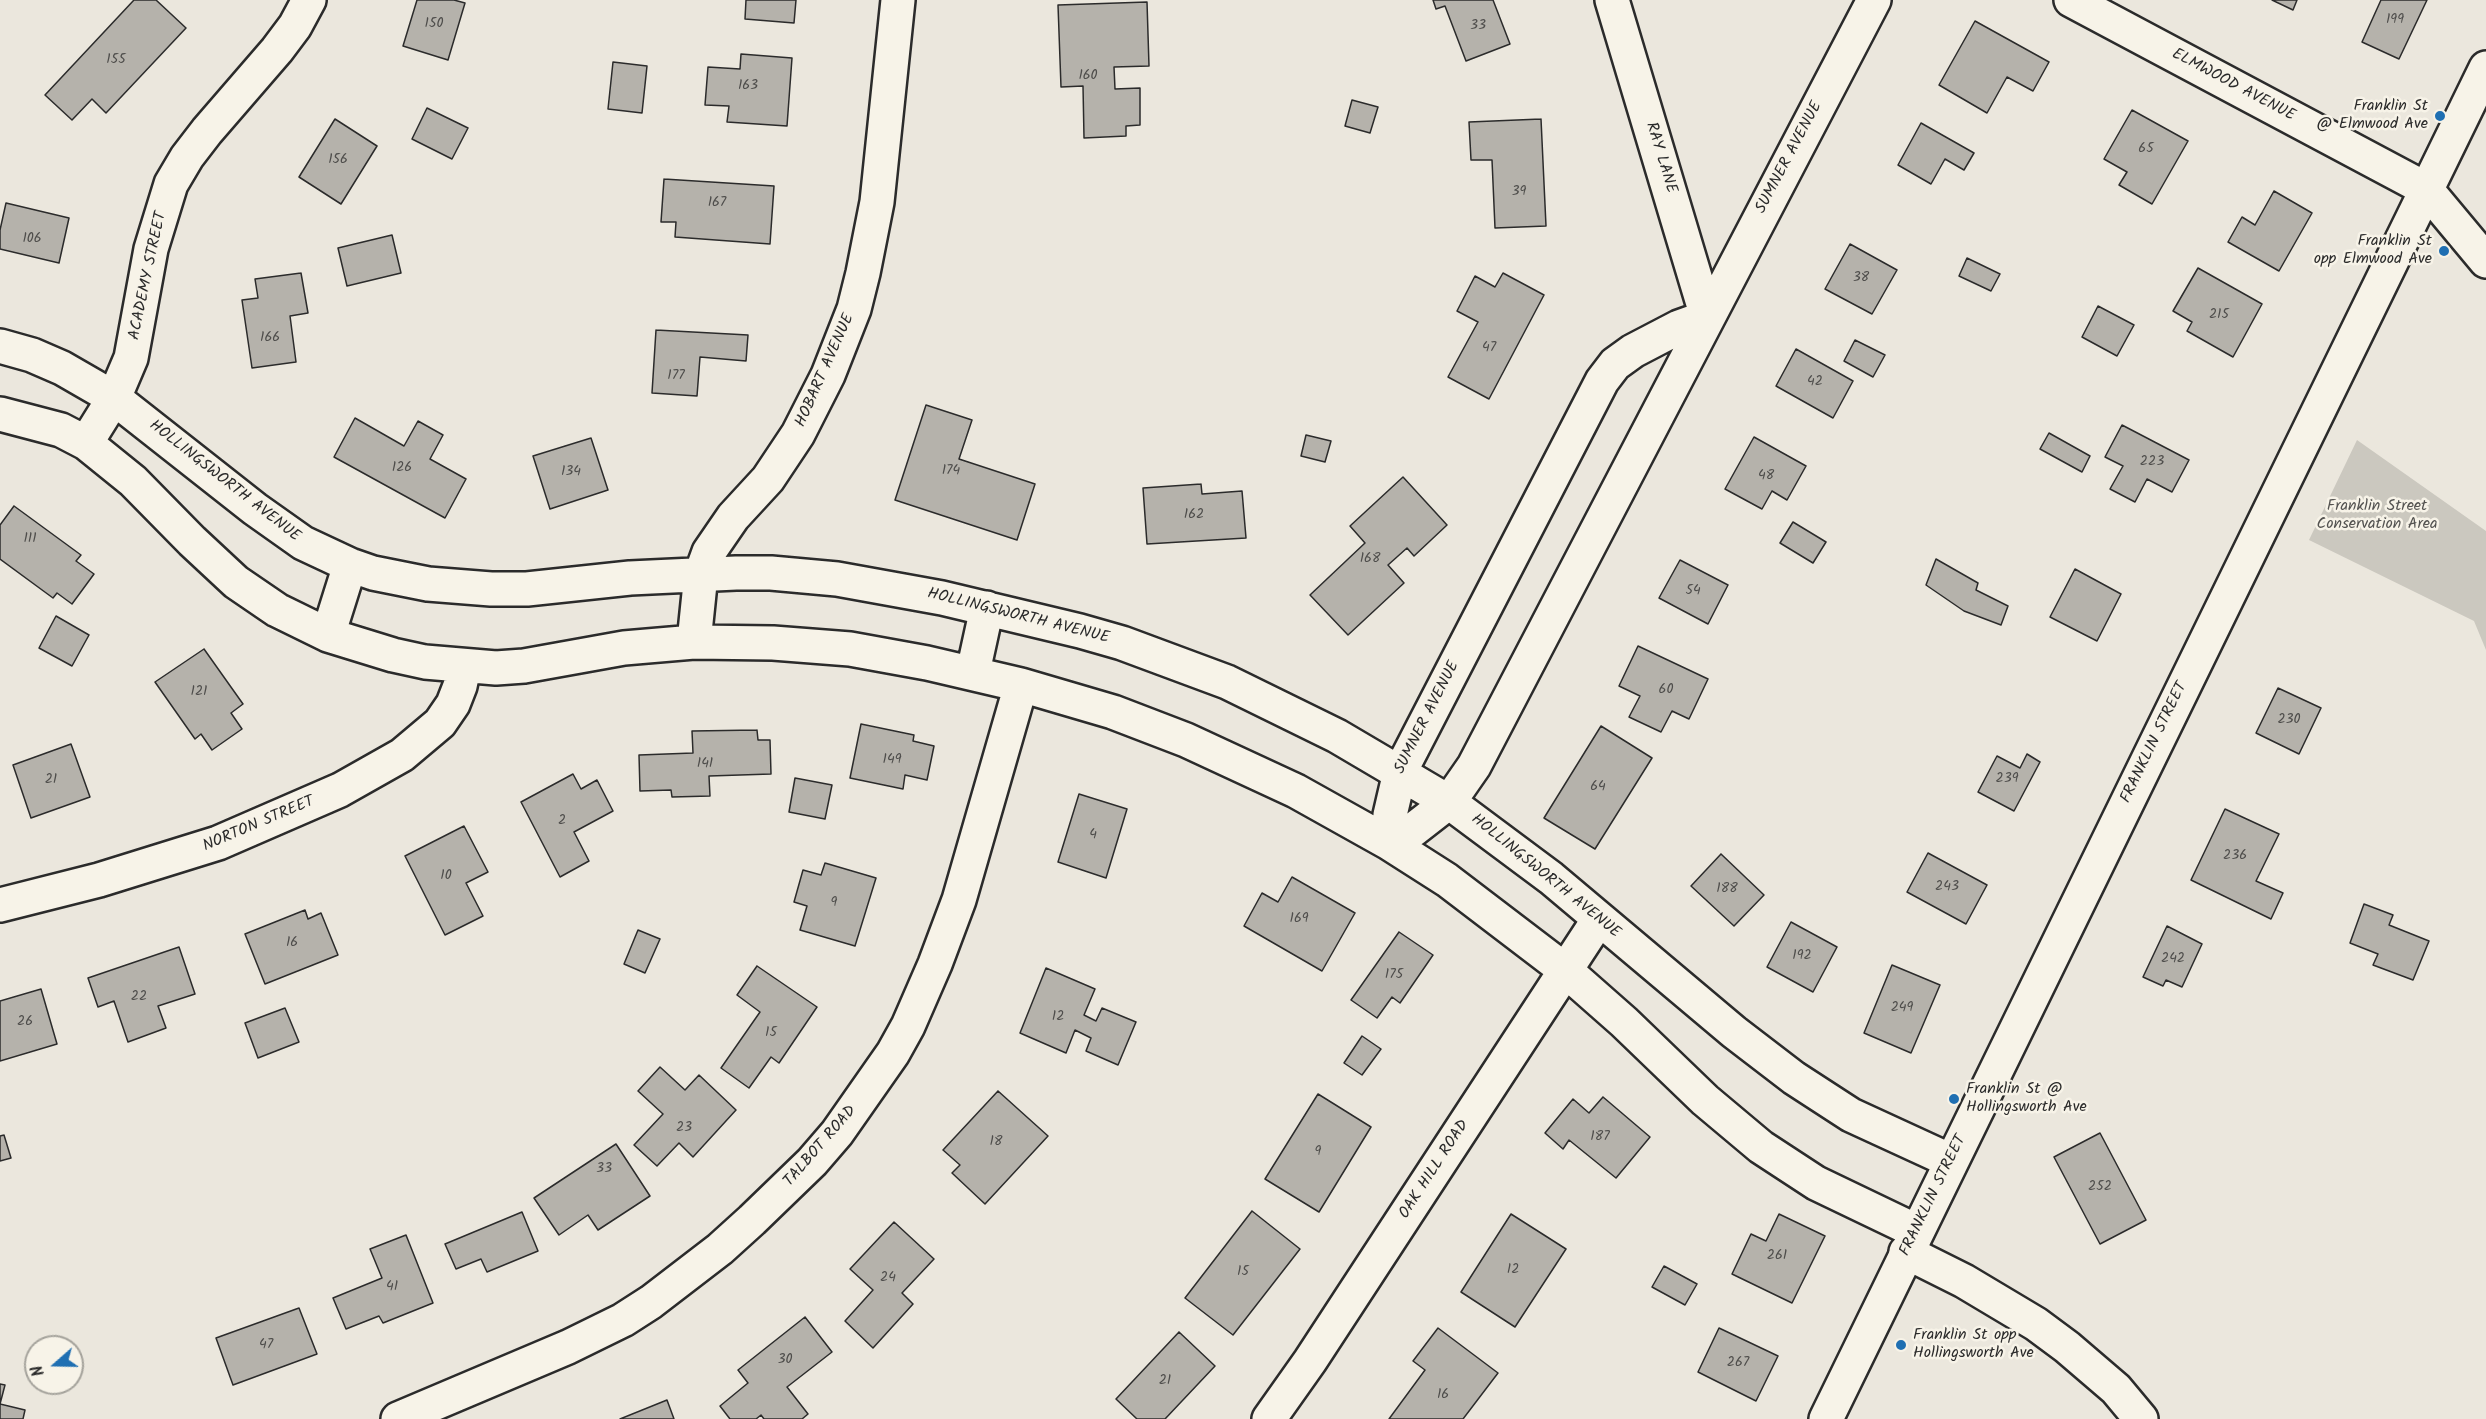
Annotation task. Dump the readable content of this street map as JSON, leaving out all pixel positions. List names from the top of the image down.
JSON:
{
  "streets": {
    "street": [
      "ELMWOOD AVENUE",
      "RAY LANE",
      "SUMNER AVENUE",
      "ACADEMY STREET",
      "HOBART AVENUE",
      "HOLLINGSWORTH AVENUE",
      "FRANKLIN STREET",
      "NORTON STREET",
      "TALBOT ROAD",
      "OAK HILL ROAD"
    ]
  },
  "crossings": [
    ["ELMWOOD AVENUE", "FRANKLIN STREET"],
    ["RAY LANE", "SUMNER AVENUE"],
    ["SUMNER AVENUE", "HOLLINGSWORTH AVENUE"],
    ["ACADEMY STREET", "HOLLINGSWORTH AVENUE"],
    ["HOBART AVENUE", "HOLLINGSWORTH AVENUE"],
    ["HOLLINGSWORTH AVENUE", "FRANKLIN STREET"],
    ["HOLLINGSWORTH AVENUE", "OAK HILL ROAD"]
  ],
  "parks": ["Franklin Street Conservation Area"],
  "places": [
    "Franklin St @ Elmwood Ave",
    "Franklin St opp Elmwood Ave",
    "Franklin St @ Hollingsworth Ave",
    "Franklin St opp Hollingsworth Ave"
  ],
  "house_numbers": [
    "199",
    "150",
    "33",
    "155",
    "160",
    "163",
    "65",
    "156",
    "39",
    "167",
    "106",
    "38",
    "215",
    "166",
    "47",
    "177",
    "42",
    "223",
    "126",
    "174",
    "134",
    "48",
    "162",
    "111",
    "168",
    "54",
    "60",
    "121",
    "230",
    "149",
    "141",
    "239",
    "21",
    "64",
    "2",
    "4",
    "236",
    "10",
    "243",
    "188",
    "9",
    "169",
    "16",
    "192",
    "242",
    "175",
    "22",
    "249",
    "12",
    "26",
    "15",
    "23",
    "187",
    "18",
    "9",
    "33",
    "252",
    "261",
    "12",
    "15",
    "24",
    "41",
    "47",
    "30",
    "267",
    "21",
    "16"
  ],
  "north": "left"
}
